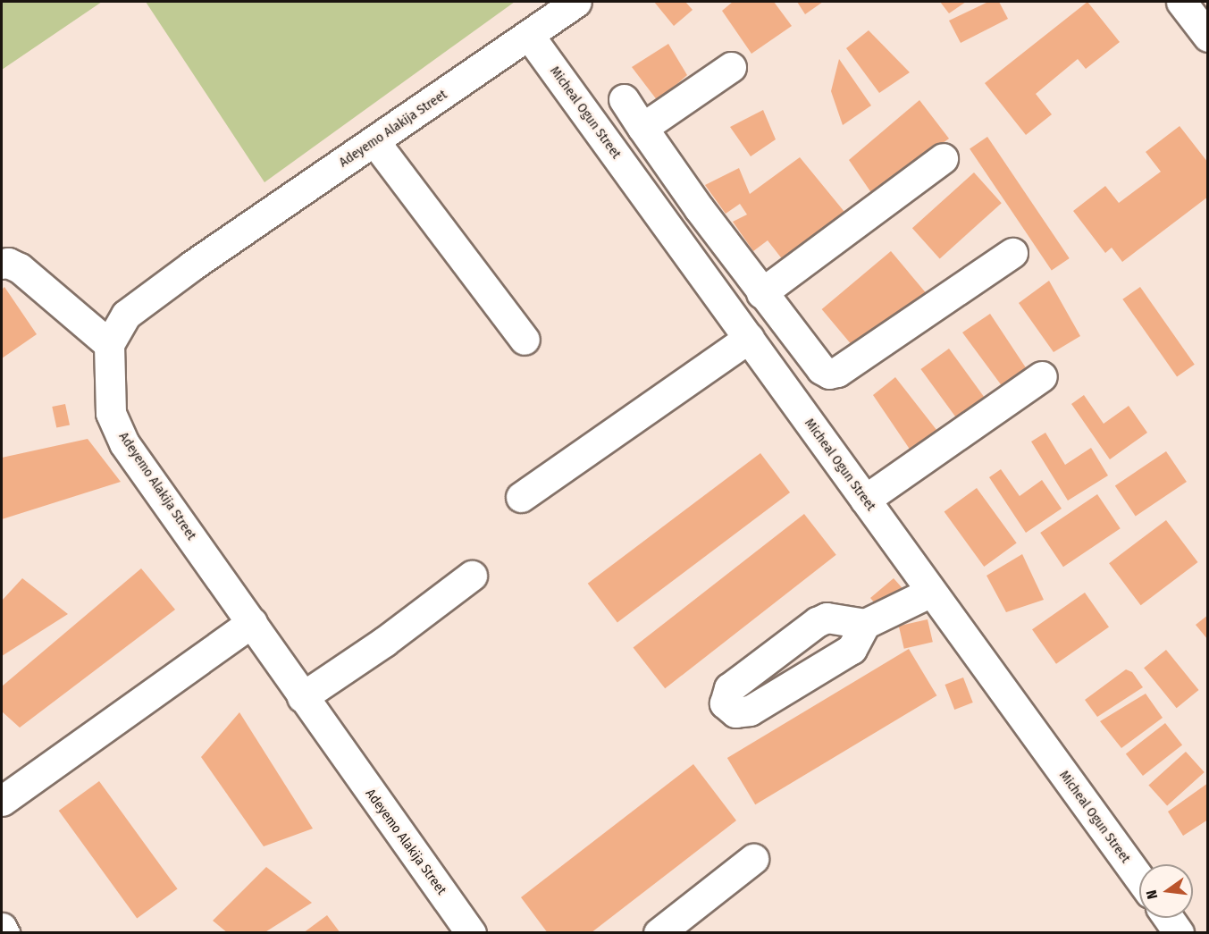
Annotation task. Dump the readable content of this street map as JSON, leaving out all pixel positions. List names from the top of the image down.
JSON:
{
  "streets": {
    "street": ["Micheal Ogun Street", "Adeyemo Alakija Street"]
  },
  "crossings": [
    ["Micheal Ogun Street", "Adeyemo Alakija Street"]
  ],
  "north": "left"
}
